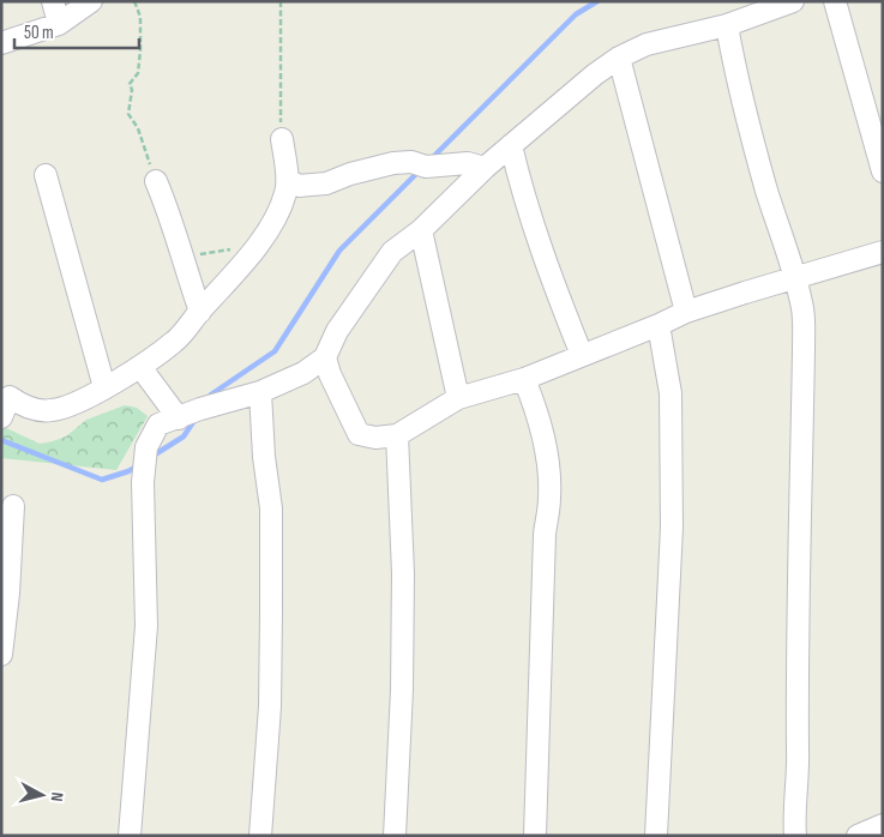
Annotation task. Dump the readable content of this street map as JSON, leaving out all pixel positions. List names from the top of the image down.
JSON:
{
  "scale_bar": "50 m",
  "north": "right"
}
